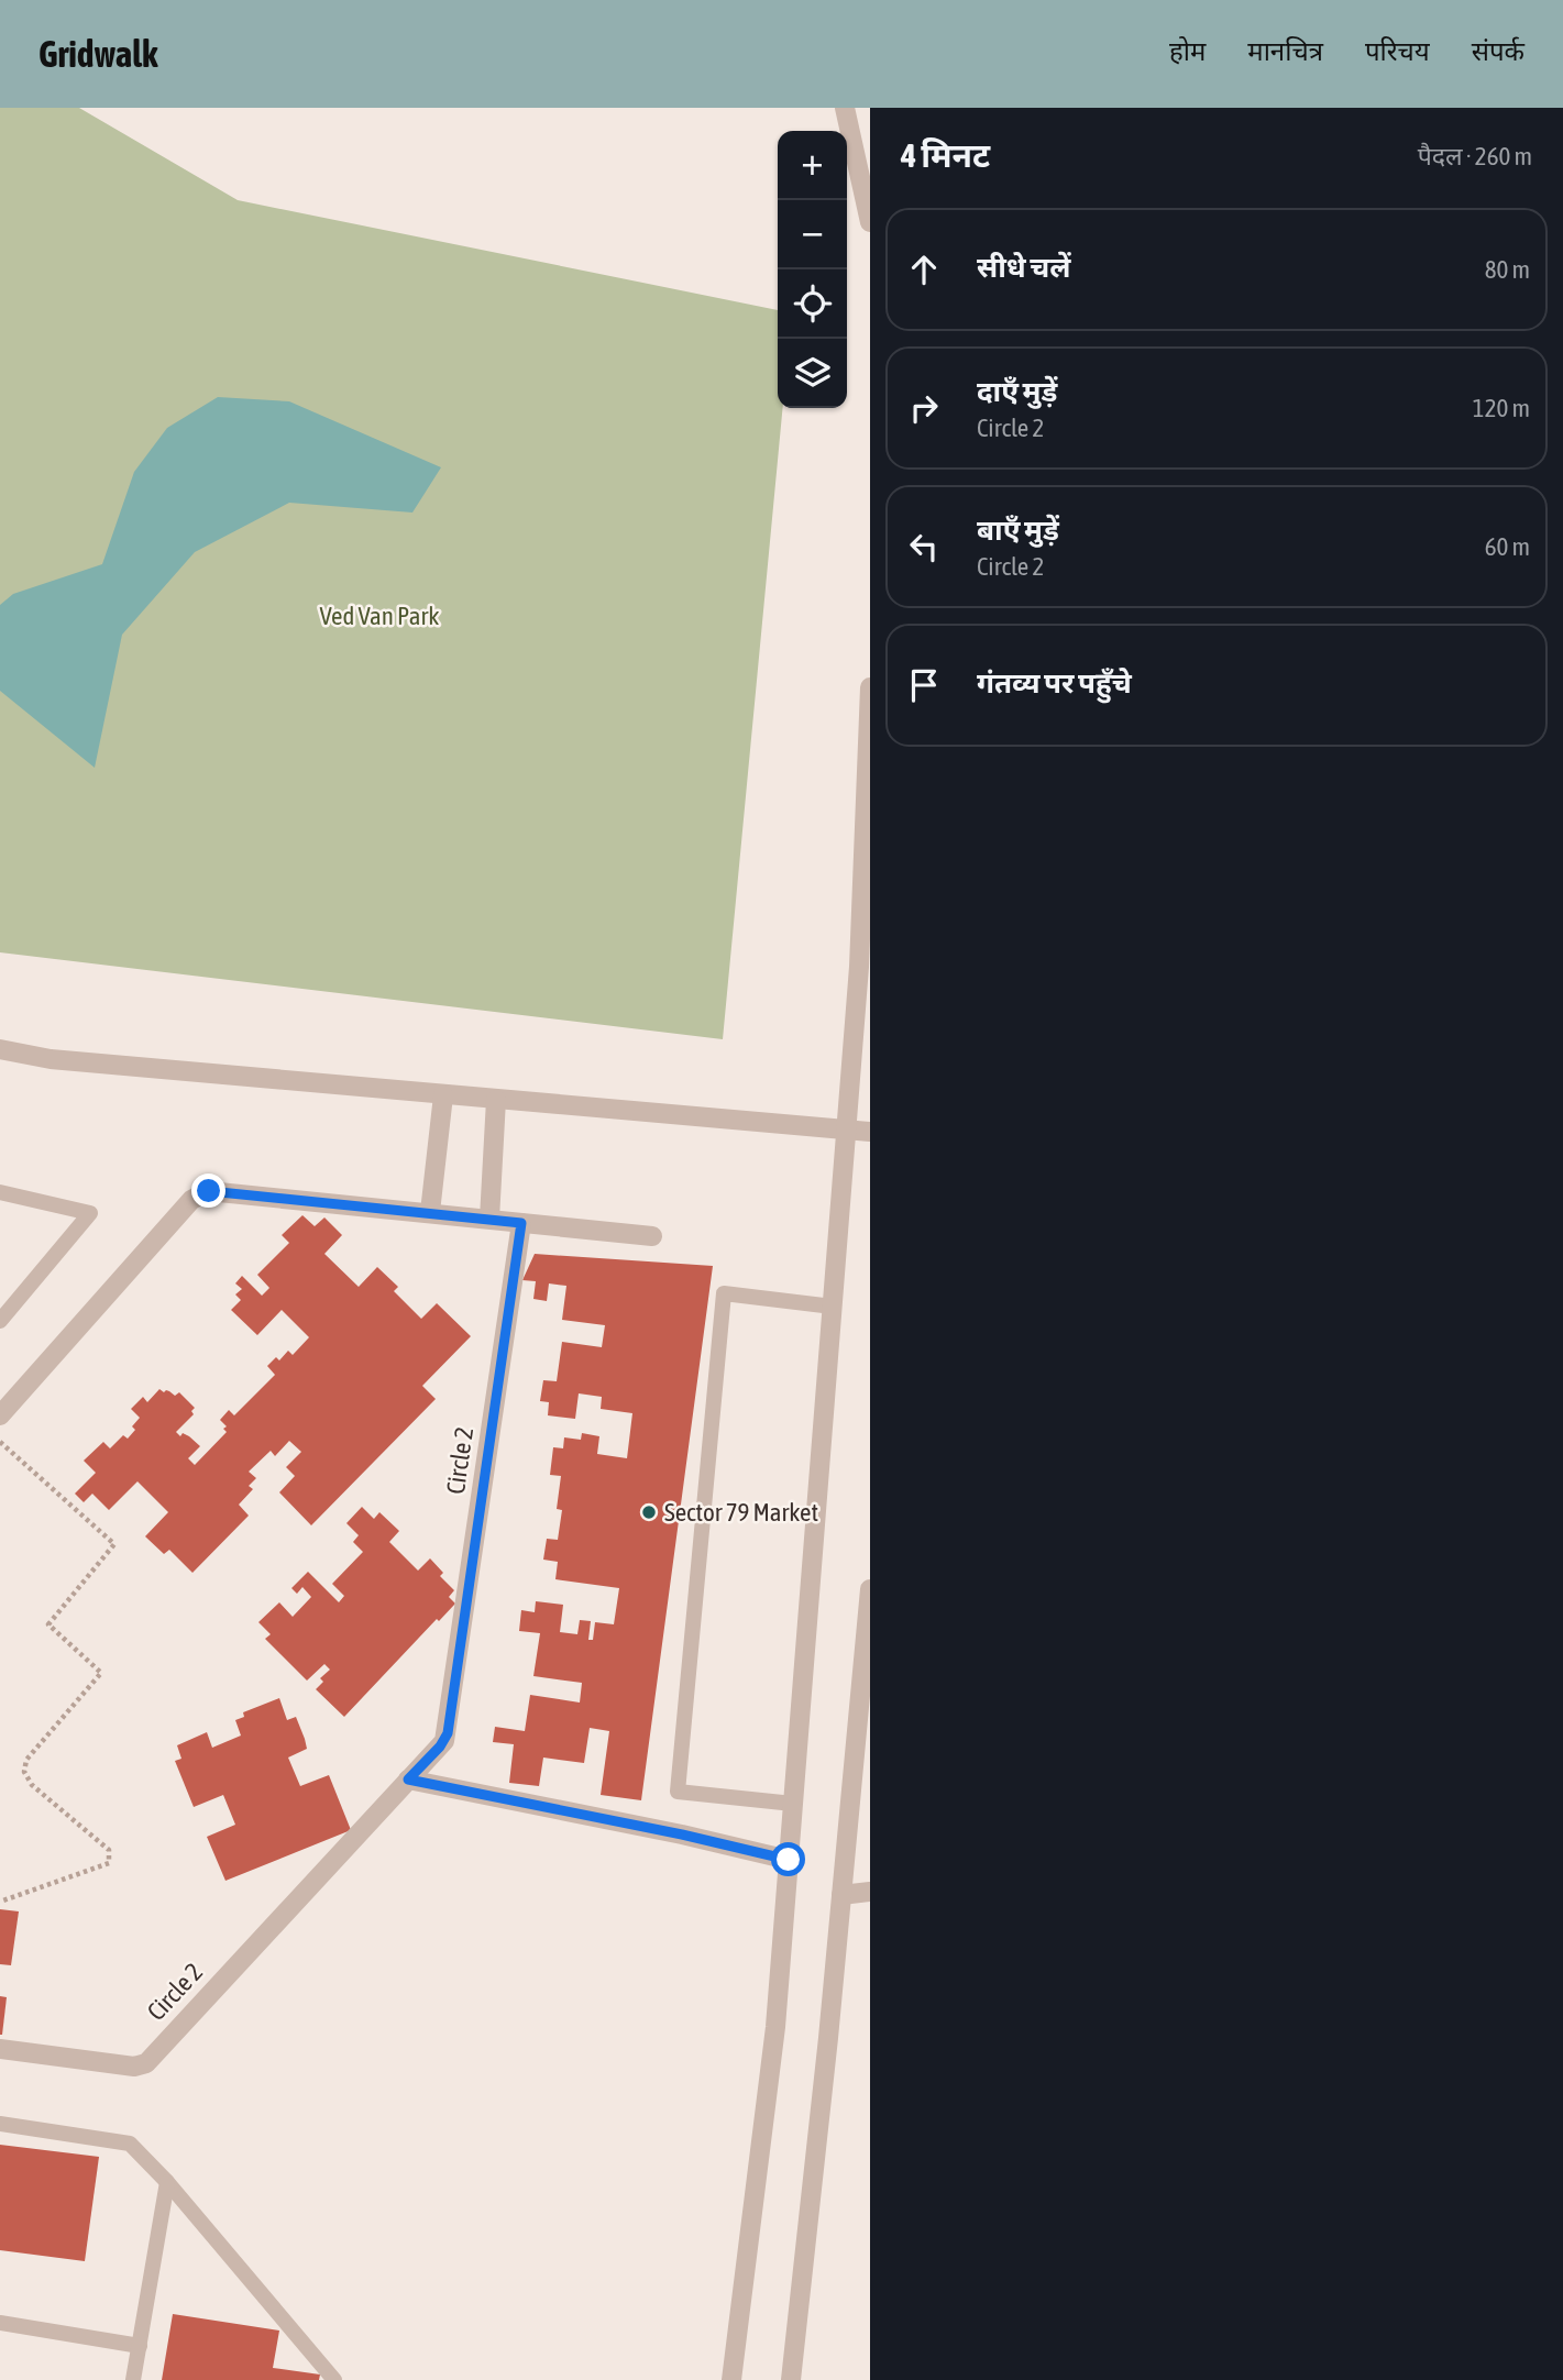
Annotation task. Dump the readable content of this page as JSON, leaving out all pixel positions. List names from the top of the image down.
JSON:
{
  "streets": {
    "street": ["Circle 2"]
  },
  "parks": ["Ved Van Park"],
  "places": ["Sector 79 Market"],
  "page": {
    "header": "Gridwalk",
    "nav": [
      "होम",
      "मानचित्र",
      "परिचय",
      "संपर्क"
    ],
    "heading": ["4 मिनट", "पैदल · 260 m"],
    "map_buttons": ["+", "−"],
    "list": [
      ["सीधे चलें", "80 m"],
      ["दाएँ मुड़ें", "Circle 2", "120 m"],
      ["बाएँ मुड़ें", "Circle 2", "60 m"],
      "गंतव्य पर पहुँचे"
    ]
  }
}
